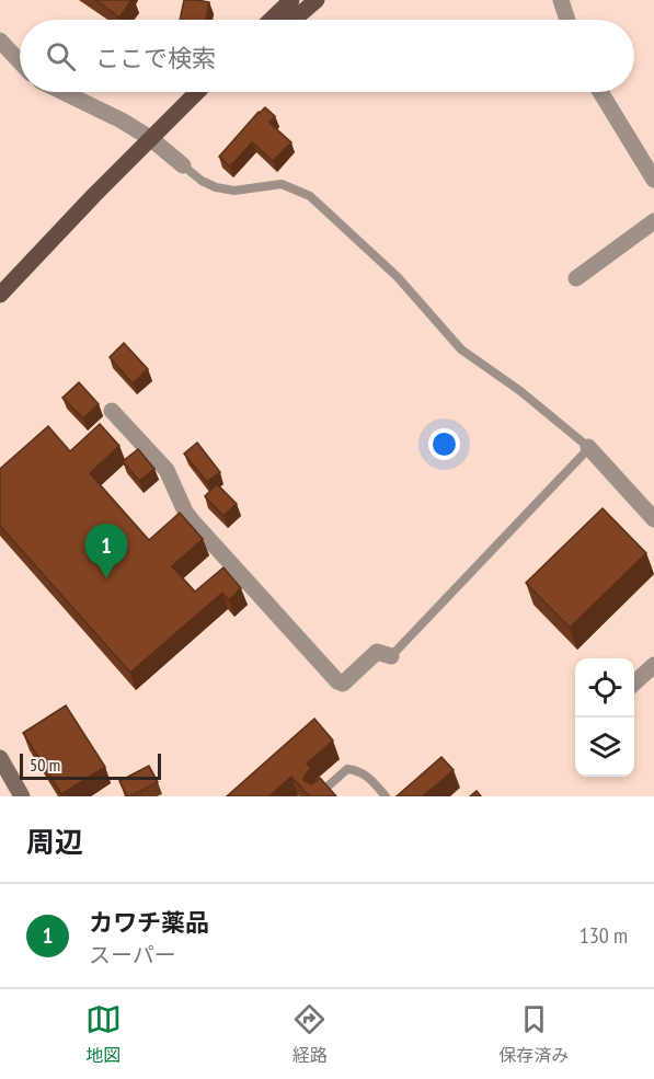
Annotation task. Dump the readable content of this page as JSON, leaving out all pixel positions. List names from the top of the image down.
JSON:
{
  "scale_bar": "50 m",
  "page": {
    "search": "ここで検索",
    "pins": "1",
    "scale": "50 m",
    "heading": "周辺",
    "list": [
      {
        "mark": "1",
        "name": "カワチ薬品",
        "note": "スーパー",
        "value": "130 m"
      }
    ],
    "nav": ["地図", "経路", "保存済み"]
  }
}
